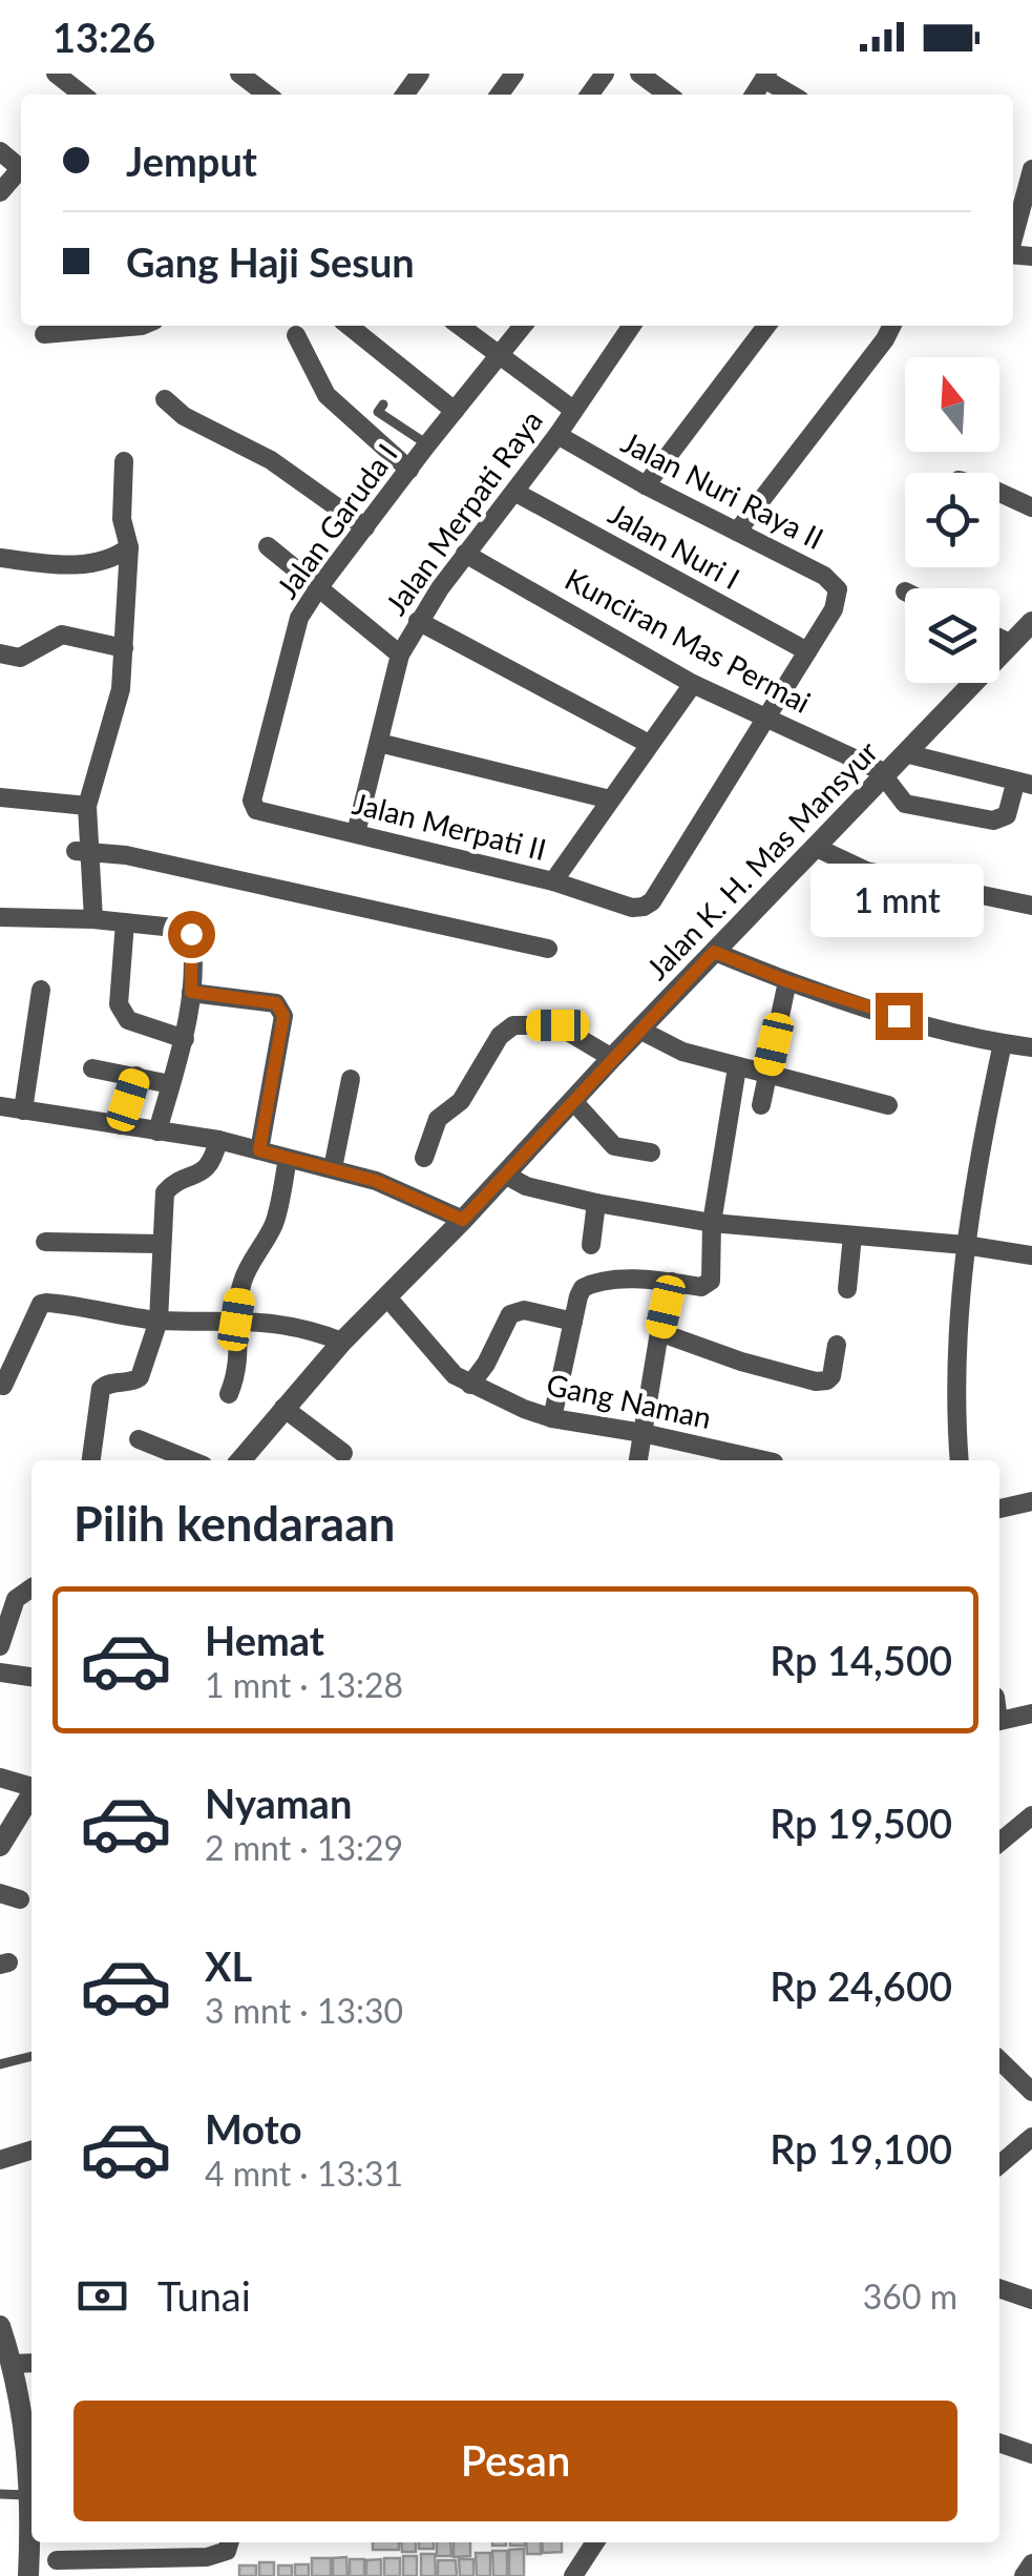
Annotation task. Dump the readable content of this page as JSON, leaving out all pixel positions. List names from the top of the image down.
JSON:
{
  "streets": {
    "street": [
      "Jalan Nuri Raya II",
      "Jalan Merpati Raya",
      "Jalan Garuda I",
      "Jalan Nuri I",
      "Kunciran Mas Permai",
      "Jalan Merpati II",
      "Jalan K. H. Mas Mansyur",
      "Gang Naman"
    ]
  },
  "crossings": [
    ["Jalan Nuri Raya II", "Jalan Merpati Raya"],
    ["Jalan Nuri Raya II", "Jalan Nuri I"],
    ["Jalan Nuri Raya II", "Kunciran Mas Permai"],
    ["Jalan Nuri Raya II", "Jalan Merpati II"],
    ["Jalan Merpati Raya", "Jalan Nuri I"],
    ["Jalan Merpati Raya", "Kunciran Mas Permai"],
    ["Jalan Merpati Raya", "Jalan Merpati II"],
    ["Jalan Garuda I", "Jalan Merpati II"],
    ["Kunciran Mas Permai", "Jalan K. H. Mas Mansyur"],
    ["Jalan K. H. Mas Mansyur", "Gang Naman"]
  ],
  "north": "top",
  "page": {
    "status": "13:26",
    "banner": ["Jemput", "Gang Haji Sesun"],
    "bubble": "1 mnt",
    "heading": "Pilih kendaraan",
    "list": [
      {
        "name": "Hemat",
        "note": "1 mnt · 13:28",
        "value": "Rp 14,500"
      },
      {
        "name": "Nyaman",
        "note": "2 mnt · 13:29",
        "value": "Rp 19,500"
      },
      {
        "name": "XL",
        "note": "3 mnt · 13:30",
        "value": "Rp 24,600"
      },
      {
        "name": "Moto",
        "note": "4 mnt · 13:31",
        "value": "Rp 19,100"
      }
    ],
    "pay": ["Tunai", "360 m"],
    "buttons": "Pesan"
  }
}
